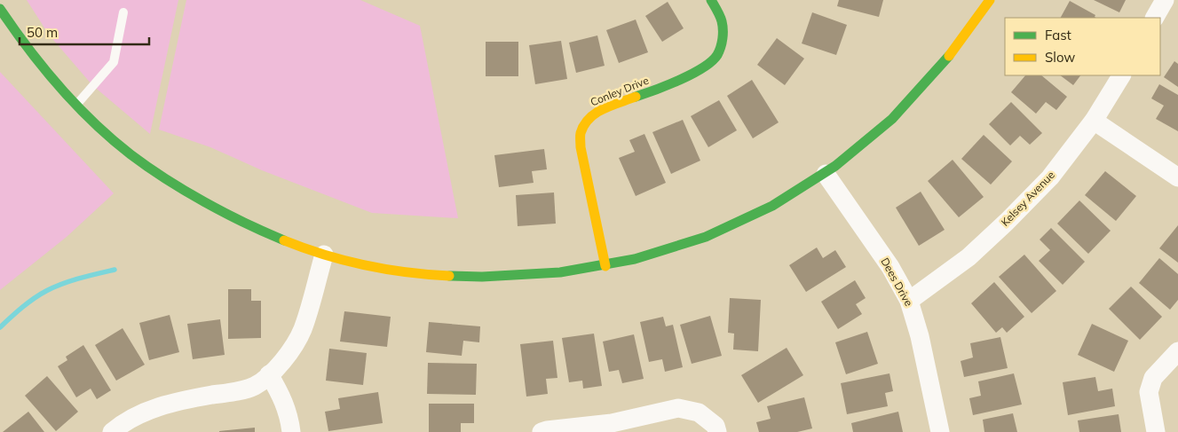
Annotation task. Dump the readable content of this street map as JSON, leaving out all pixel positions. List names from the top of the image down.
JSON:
{
  "streets": {
    "street": ["Conley Drive", "Kelsey Avenue", "Dees Drive"]
  },
  "crossings": [
    ["Kelsey Avenue", "Dees Drive"]
  ],
  "legend": ["Fast", "Slow"],
  "scale_bar": "50 m"
}
